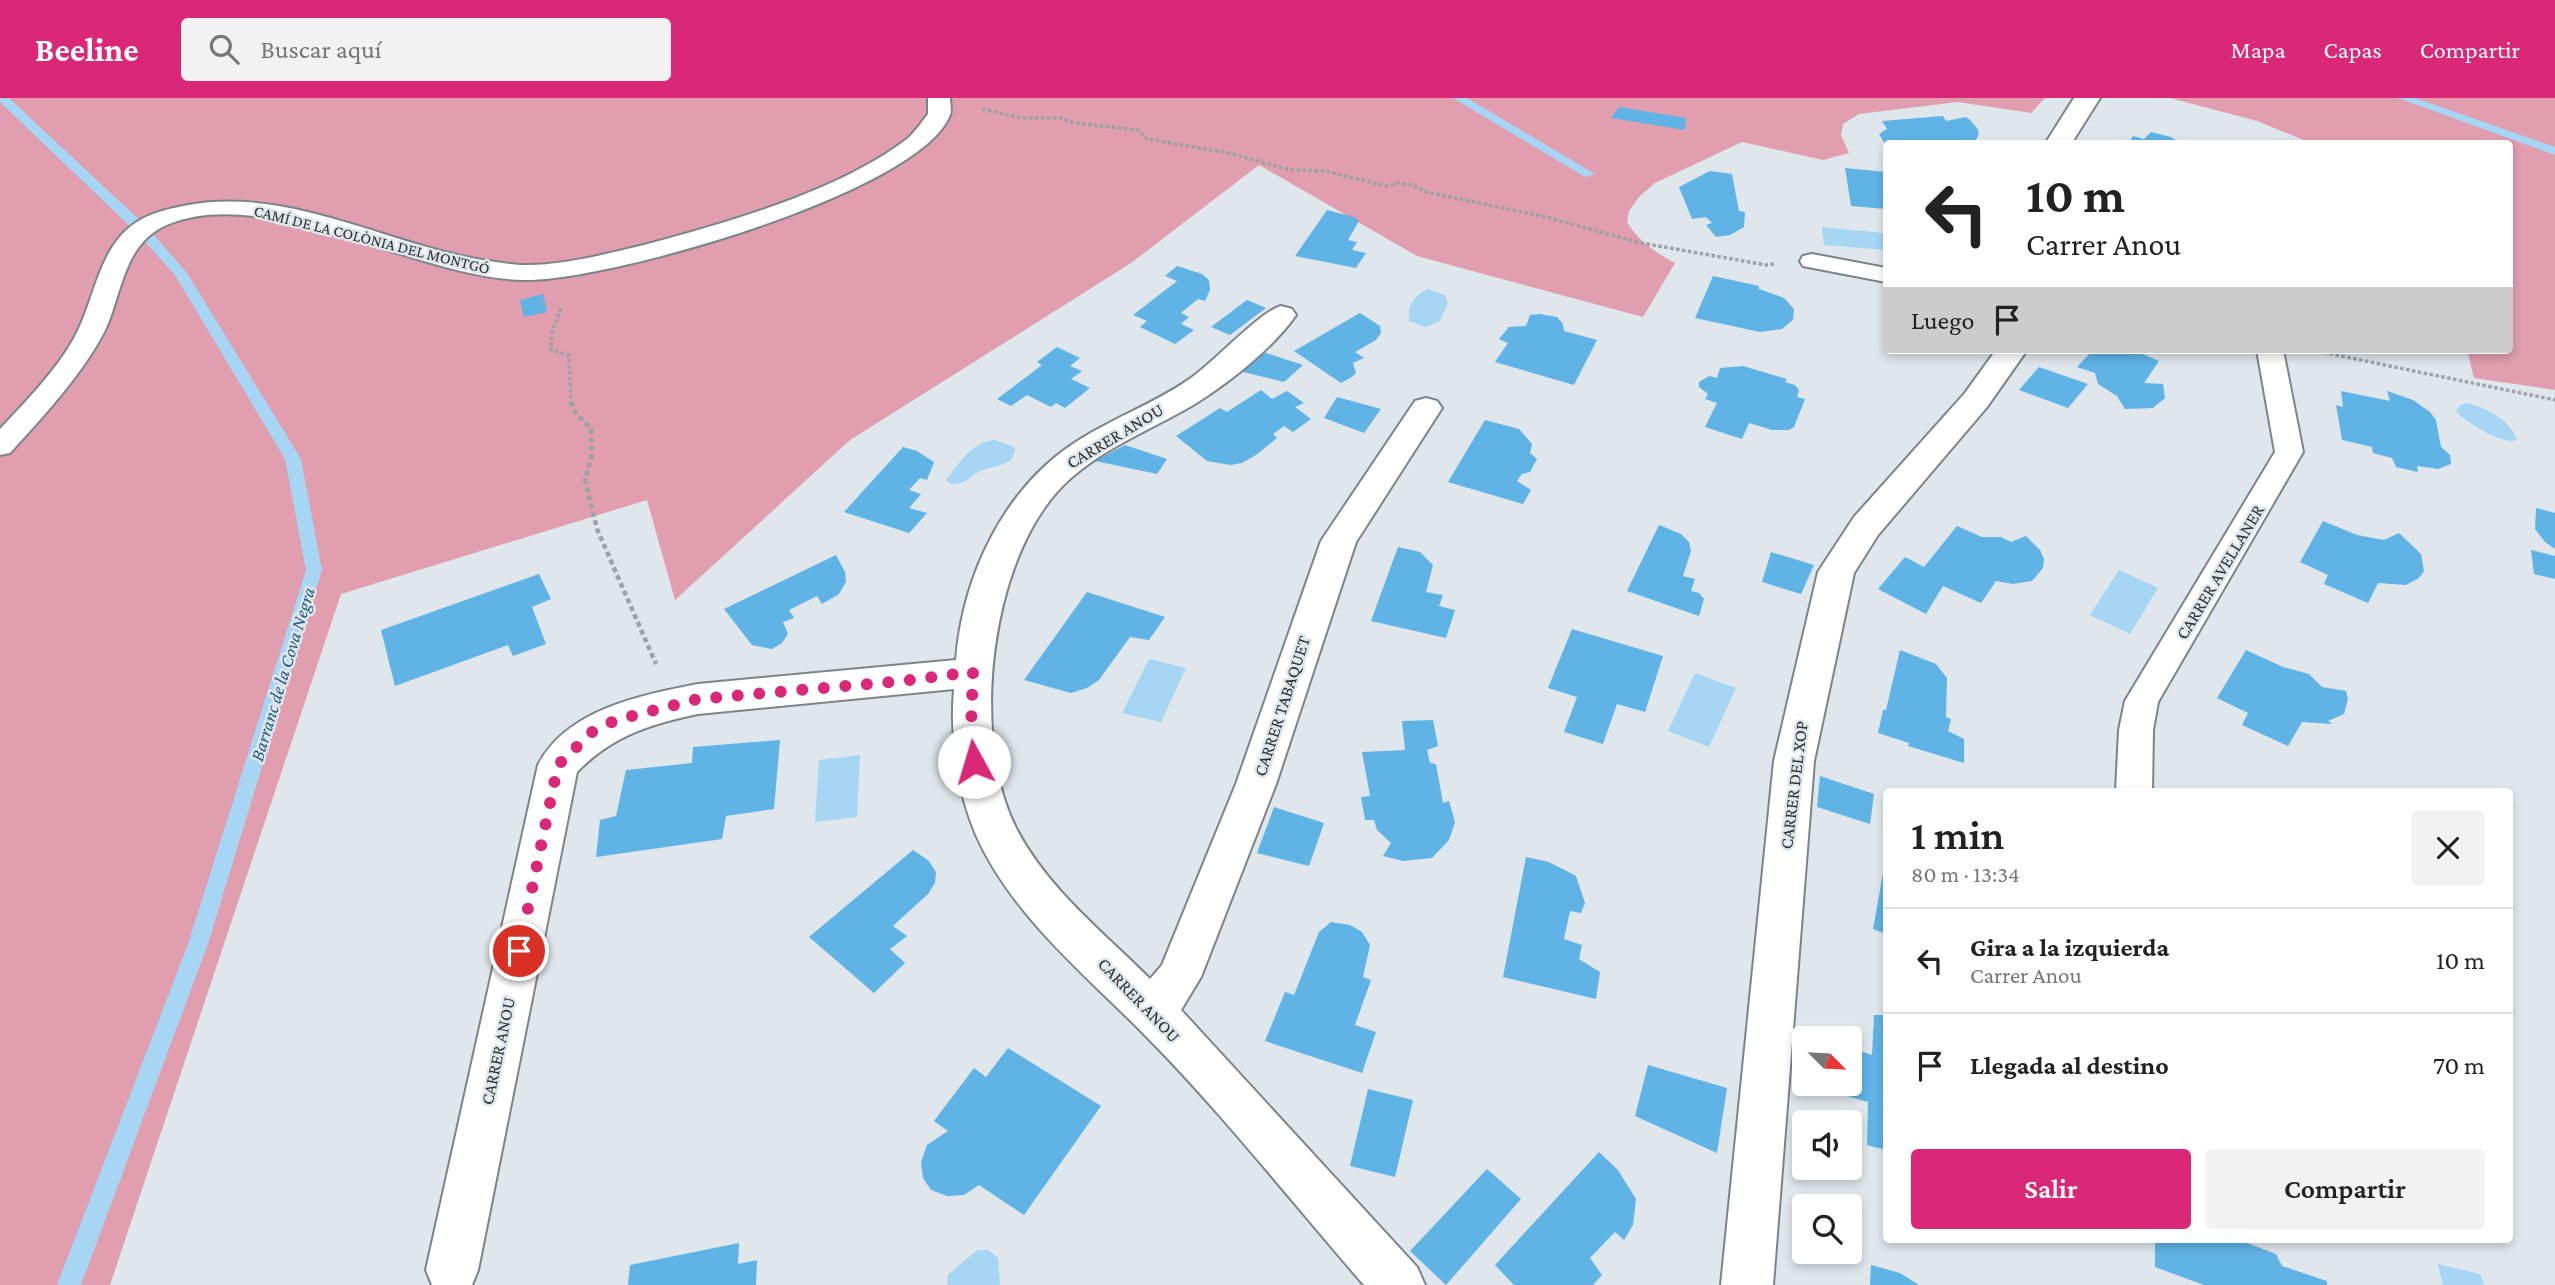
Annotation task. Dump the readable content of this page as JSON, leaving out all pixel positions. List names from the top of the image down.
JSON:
{
  "streets": {
    "street": ["CARRER ANOU", "CARRER TABAQUET", "CARRER DEL XOP"],
    "lane": ["CAMÍ DE LA COLÒNIA DEL MONTGÓ", "CARRER AVELLANER"]
  },
  "crossings": [
    ["CARRER ANOU", "CARRER TABAQUET"]
  ],
  "water": ["Barranc de la Cova Negra"],
  "north": "bottom right",
  "page": {
    "header": "Beeline",
    "search": "Buscar aquí",
    "nav": ["Mapa", "Capas", "Compartir"],
    "turn": ["10 m", "Carrer Anou"],
    "then": "Luego",
    "heading": ["1 min", "80 m · 13:34"],
    "list": [
      {
        "name": "Gira a la izquierda",
        "note": "Carrer Anou",
        "value": "10 m"
      },
      {
        "name": "Llegada al destino",
        "value": "70 m"
      }
    ],
    "buttons": ["Salir", "Compartir"]
  }
}
